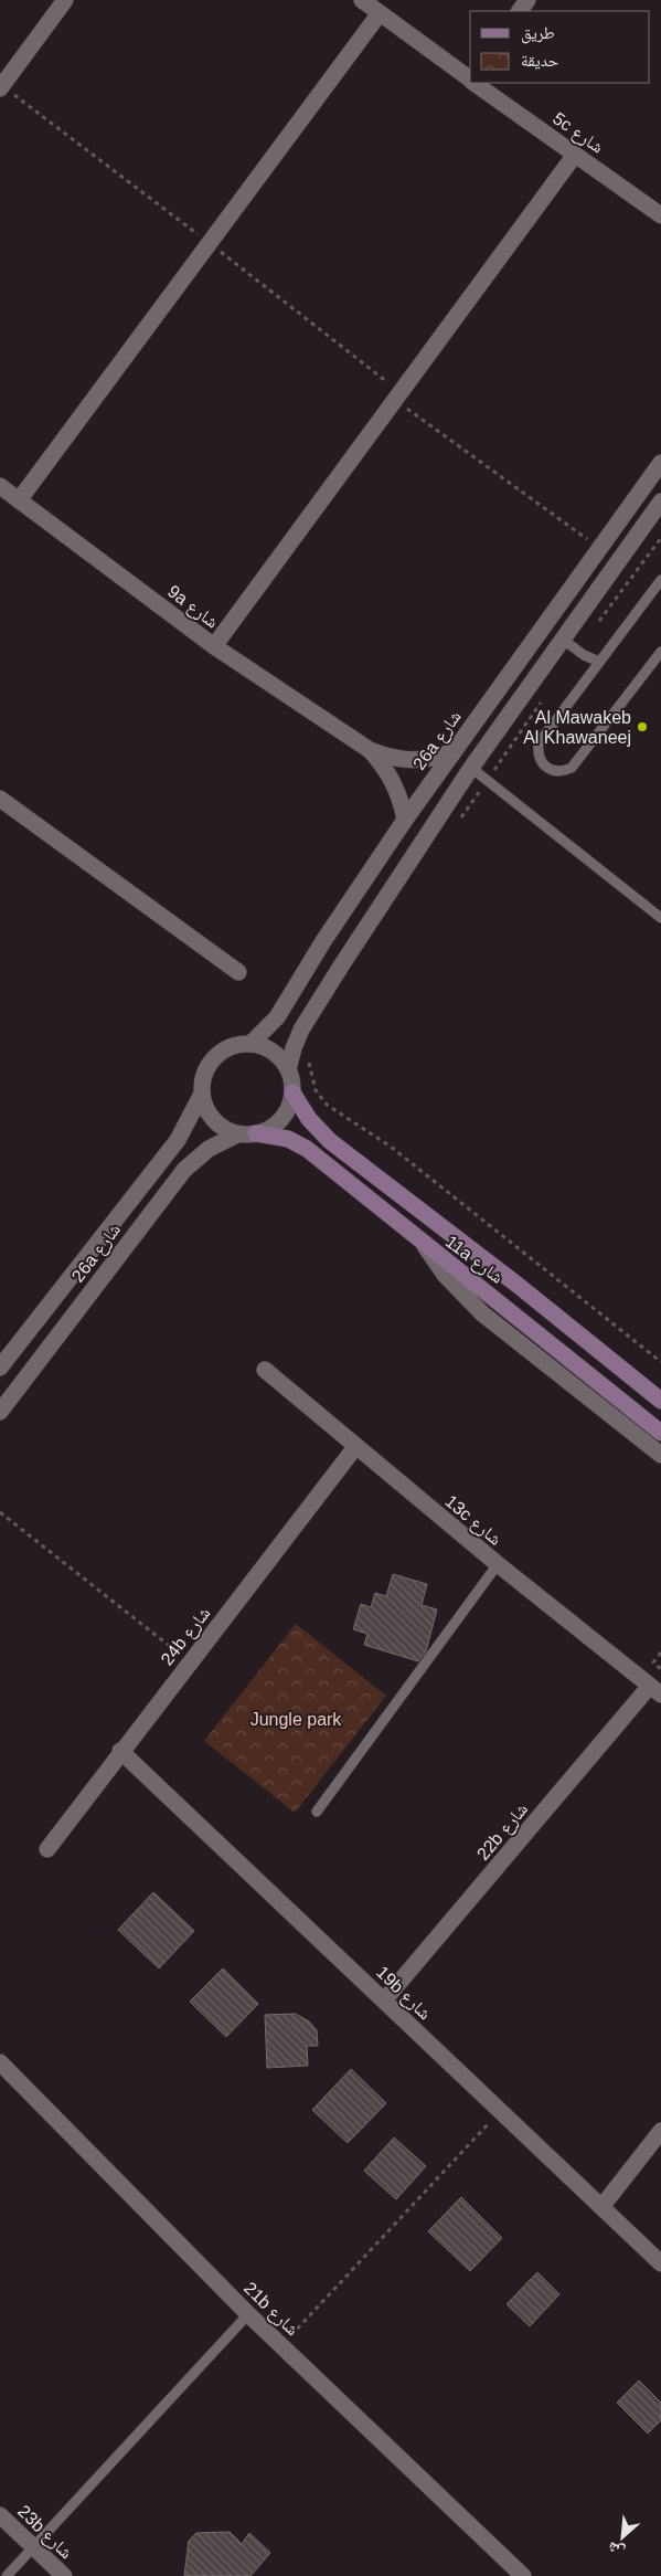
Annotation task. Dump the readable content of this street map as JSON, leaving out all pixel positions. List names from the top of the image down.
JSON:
{
  "streets": {
    "street": [
      "5c شارع",
      "9a شارع",
      "26a شارع",
      "11a شارع",
      "13c شارع",
      "24b شارع",
      "22b شارع",
      "19b شارع",
      "21b شارع",
      "23b شارع"
    ]
  },
  "crossings": [
    ["9a شارع", "26a شارع"],
    ["26a شارع", "11a شارع"],
    ["13c شارع", "24b شارع"],
    ["13c شارع", "22b شارع"],
    ["24b شارع", "19b شارع"],
    ["22b شارع", "19b شارع"]
  ],
  "parks": ["Jungle park"],
  "places": ["Al Mawakeb Al Khawaneej"],
  "legend": ["طريق", "حديقة"],
  "north": "bottom left"
}
